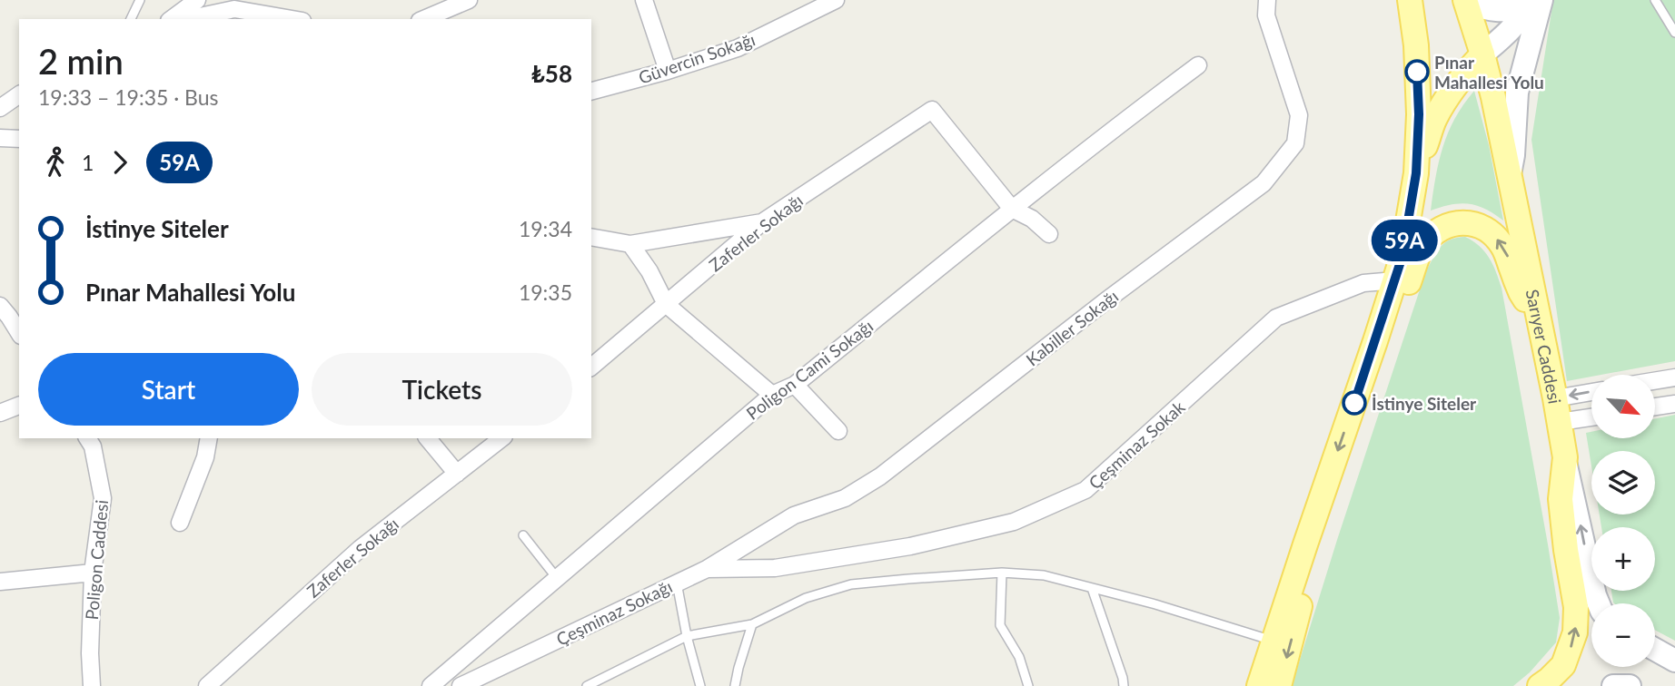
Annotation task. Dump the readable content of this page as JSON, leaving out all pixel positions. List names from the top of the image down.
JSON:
{
  "streets": {
    "main road": ["Sarıyer Caddesi"],
    "street": [
      "Güvercin Sokağı",
      "Zaferler Sokağı",
      "Kabiller Sokağı",
      "Poligon Cami Sokağı",
      "Çeşminaz Sokak",
      "Poligon Caddesi",
      "Çeşminaz Sokağı"
    ]
  },
  "crossings": [
    ["Zaferler Sokağı", "Poligon Cami Sokağı"],
    ["Kabiller Sokağı", "Çeşminaz Sokağı"],
    ["Çeşminaz Sokak", "Çeşminaz Sokağı"]
  ],
  "places": ["Pınar Mahallesi Yolu", "İstinye Siteler"],
  "lines": ["bus line 59A"],
  "north": "bottom right",
  "page": {
    "on_map": "59A",
    "heading": ["2 min", "19:33 – 19:35 · Bus", "₺58"],
    "legs": ["1", "59A"],
    "list": [
      {
        "name": "İstinye Siteler",
        "value": "19:34"
      },
      {
        "name": "Pınar Mahallesi Yolu",
        "value": "19:35"
      }
    ],
    "buttons": ["Start", "Tickets"],
    "map_buttons": ["+", "−"]
  }
}
